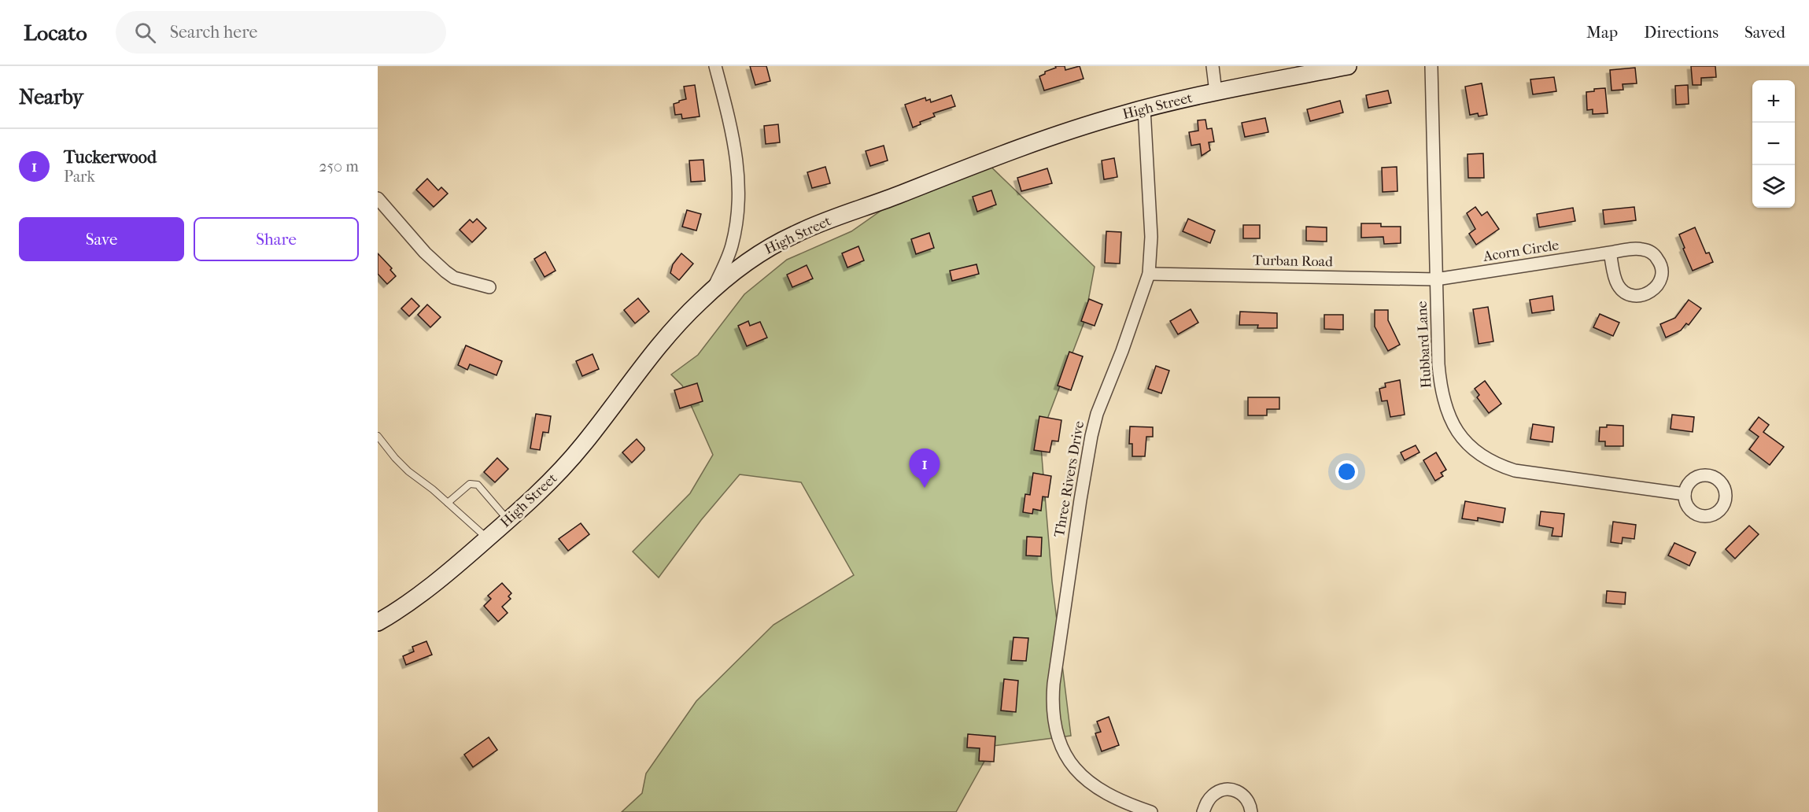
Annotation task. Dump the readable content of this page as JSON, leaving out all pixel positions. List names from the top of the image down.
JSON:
{
  "streets": {
    "street": [
      "High Street",
      "Acorn Circle",
      "Turban Road",
      "Hubbard Lane",
      "Three Rivers Drive"
    ]
  },
  "crossings": [
    ["High Street", "Three Rivers Drive"],
    ["Acorn Circle", "Turban Road"],
    ["Acorn Circle", "Hubbard Lane"],
    ["Turban Road", "Hubbard Lane"],
    ["Turban Road", "Three Rivers Drive"]
  ],
  "page": {
    "header": "Locato",
    "search": "Search here",
    "nav": ["Map", "Directions", "Saved"],
    "heading": "Nearby",
    "map_buttons": ["+", "−"],
    "list": [
      {
        "mark": "1",
        "name": "Tuckerwood",
        "note": "Park",
        "value": "250 m"
      }
    ],
    "buttons": ["Save", "Share"],
    "pins": "1"
  }
}
